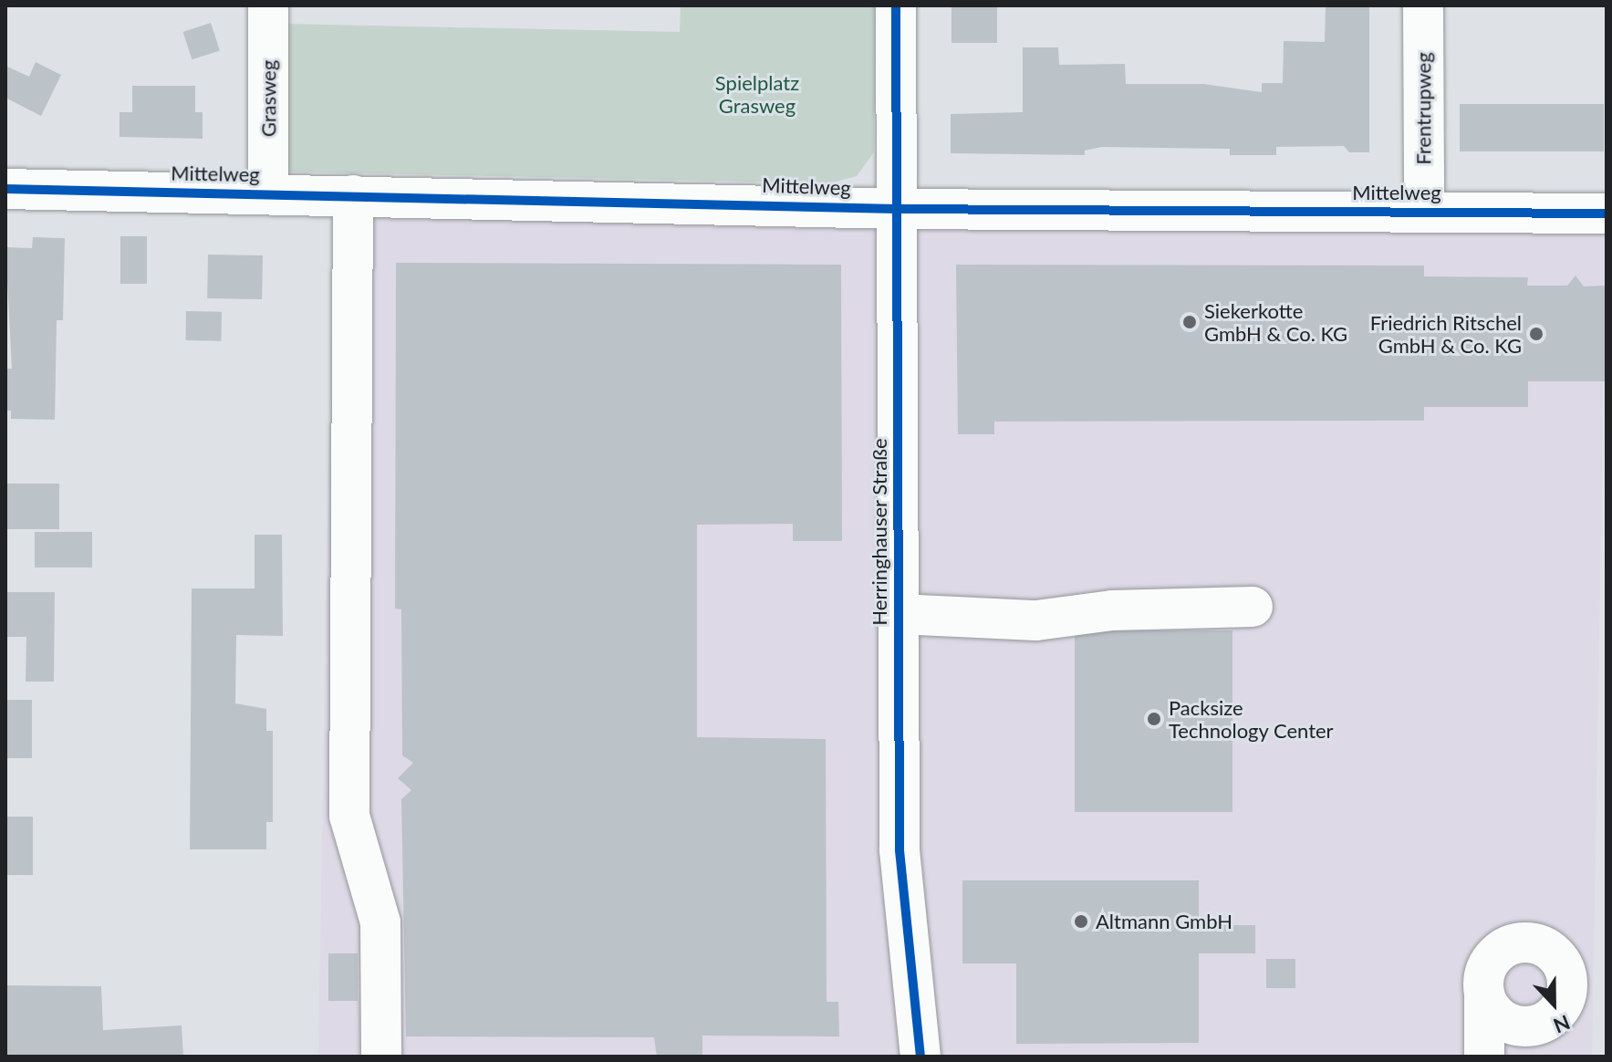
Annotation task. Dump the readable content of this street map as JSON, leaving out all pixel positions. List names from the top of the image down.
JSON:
{
  "streets": {
    "street": [
      "Grasweg",
      "Frentrupweg",
      "Mittelweg",
      "Herringhauser Straße"
    ]
  },
  "crossings": [
    ["Grasweg", "Mittelweg"],
    ["Frentrupweg", "Mittelweg"],
    ["Mittelweg", "Herringhauser Straße"]
  ],
  "parks": ["Spielplatz Grasweg"],
  "places": [
    "Siekerkotte GmbH & Co. KG",
    "Friedrich Ritschel GmbH & Co. KG",
    "Packsize Technology Center",
    "Altmann GmbH"
  ],
  "north": "bottom"
}
